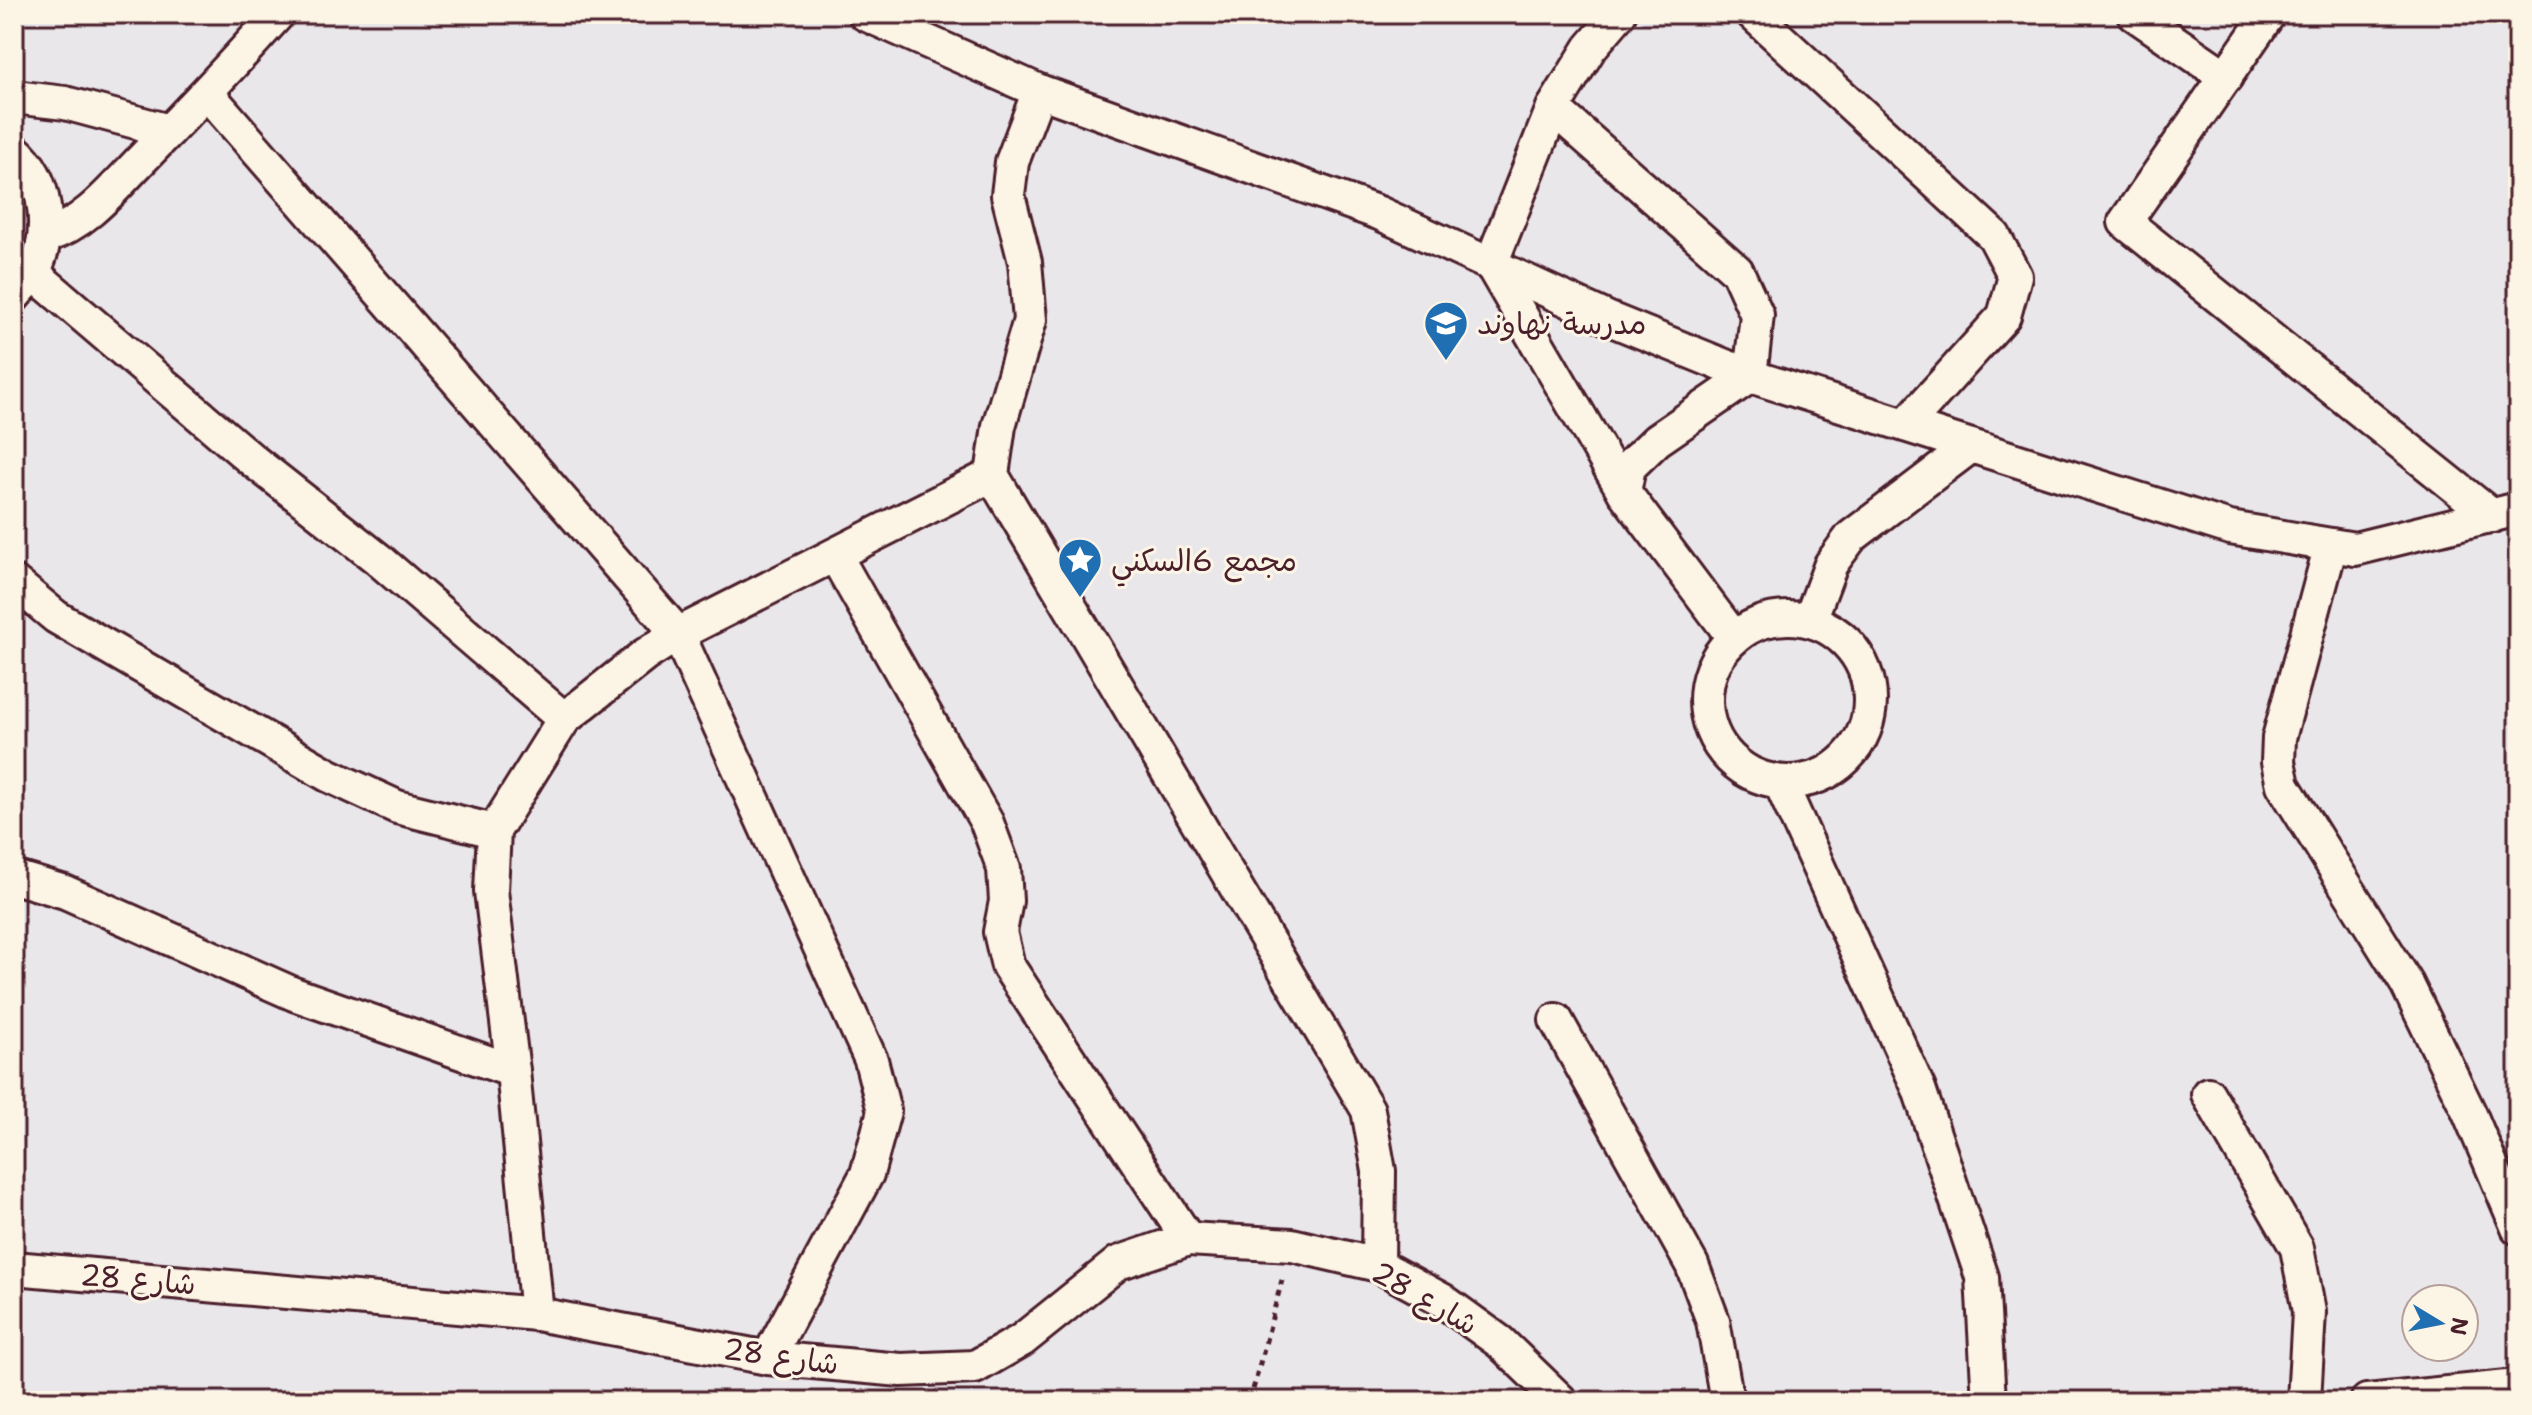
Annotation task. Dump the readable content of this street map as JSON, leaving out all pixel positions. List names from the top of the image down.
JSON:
{
  "streets": {
    "street": ["شارع 28"]
  },
  "places": {
    "school or university": ["مدرسة نهاوند"],
    "place": ["مجمع 6السكني"]
  },
  "north": "right"
}
